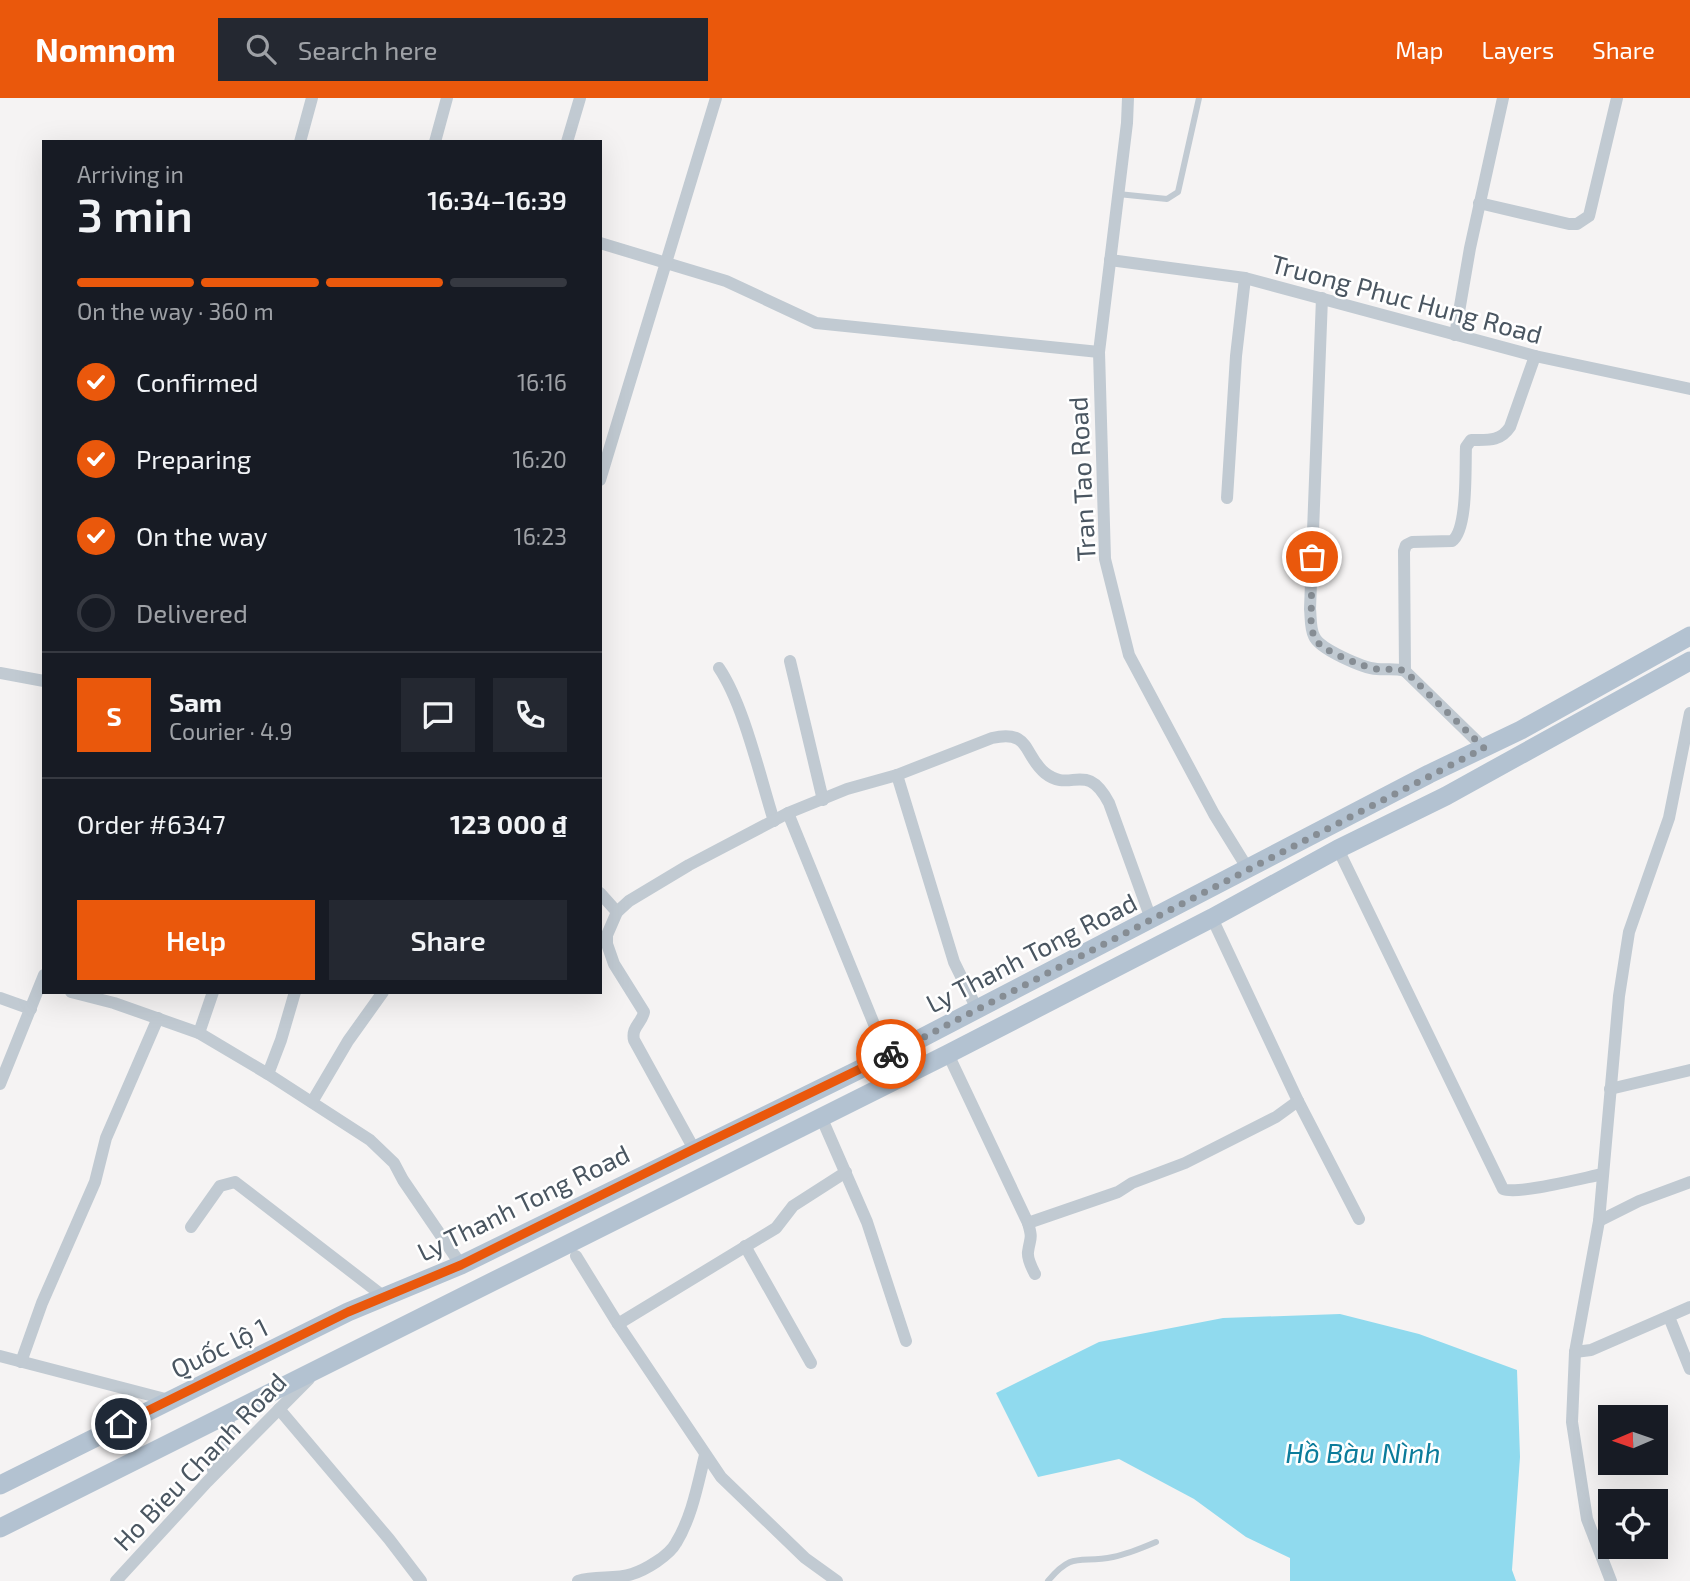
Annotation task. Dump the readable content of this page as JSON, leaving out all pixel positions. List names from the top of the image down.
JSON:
{
  "streets": {
    "main road": ["Ly Thanh Tong Road", "Quốc lộ 1"],
    "street": ["Truong Phuc Hung Road", "Tran Tao Road", "Ho Bieu Chanh Road"]
  },
  "crossings": [
    ["Truong Phuc Hung Road", "Tran Tao Road"],
    ["Tran Tao Road", "Ly Thanh Tong Road"],
    ["Ly Thanh Tong Road", "Quốc lộ 1"],
    ["Ly Thanh Tong Road", "Ho Bieu Chanh Road"]
  ],
  "water": ["Hồ Bàu Nình"],
  "north": "left",
  "page": {
    "header": "Nomnom",
    "search": "Search here",
    "nav": ["Map", "Layers", "Share"],
    "heading": ["3 min", "Arriving in", "16:34–16:39"],
    "panel": [
      "Sam",
      "Courier · 4.9",
      "Order #6347",
      "123 000 ₫"
    ],
    "bar": "On the way · 360 m",
    "list": [
      ["Confirmed", "16:16"],
      ["Preparing", "16:20"],
      ["On the way", "16:23"],
      "Delivered"
    ],
    "round": "S",
    "buttons": ["Help", "Share"]
  }
}
